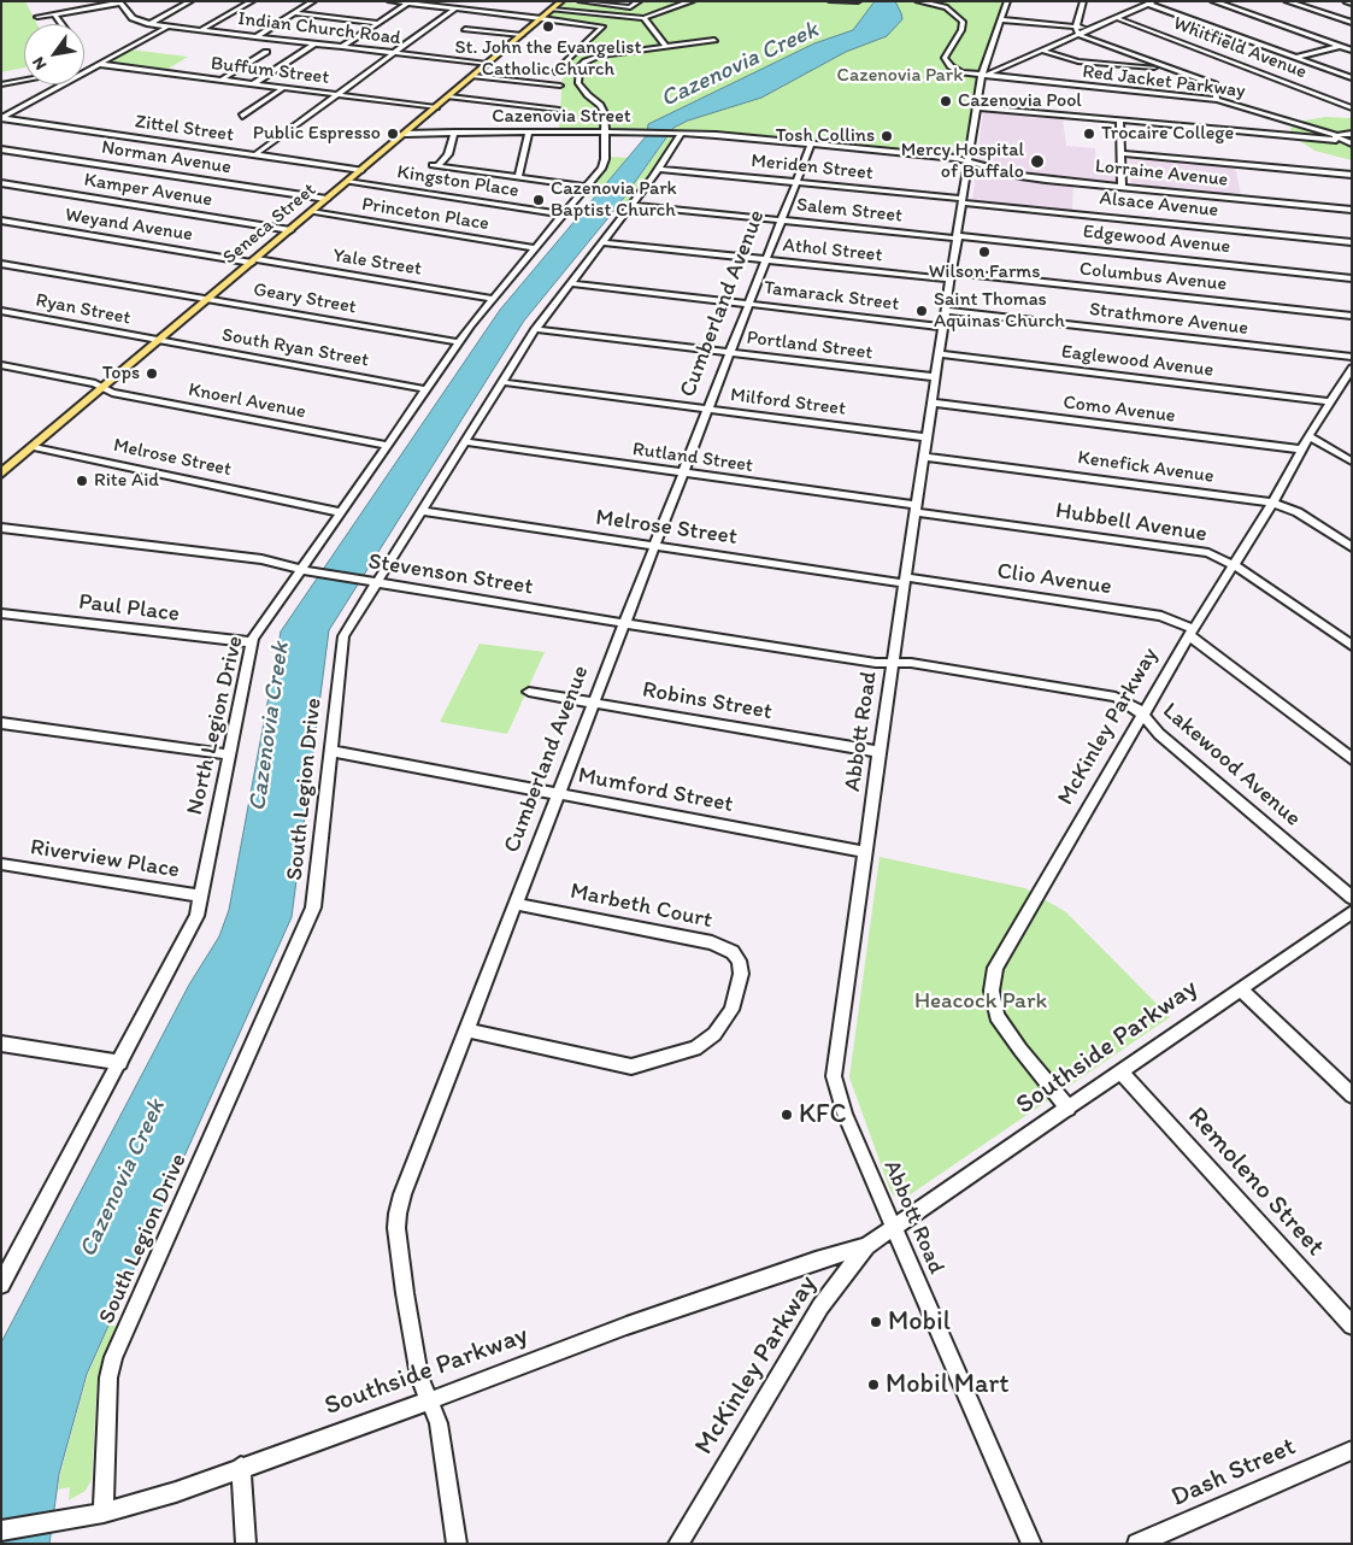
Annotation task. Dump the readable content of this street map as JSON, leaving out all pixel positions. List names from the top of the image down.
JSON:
{
  "streets": {
    "main road": ["Seneca Street"],
    "street": [
      "Indian Church Road",
      "Whitfield Avenue",
      "Buffum Street",
      "Red Jacket Parkway",
      "Cazenovia Street",
      "Zittel Street",
      "Norman Avenue",
      "Meriden Street",
      "Lorraine Avenue",
      "Kingston Place",
      "Kamper Avenue",
      "Alsace Avenue",
      "Salem Street",
      "Princeton Place",
      "Weyand Avenue",
      "Edgewood Avenue",
      "Athol Street",
      "Yale Street",
      "Columbus Avenue",
      "Tamarack Street",
      "Geary Street",
      "Cumberland Avenue",
      "Ryan Street",
      "Strathmore Avenue",
      "Portland Street",
      "South Ryan Street",
      "Eaglewood Avenue",
      "Knoerl Avenue",
      "Milford Street",
      "Como Avenue",
      "Melrose Street",
      "Rutland Street",
      "Kenefick Avenue",
      "Hubbell Avenue",
      "Stevenson Street",
      "Clio Avenue",
      "Paul Place",
      "Robins Street",
      "North Legion Drive",
      "McKinley Parkway",
      "Abbott Road",
      "Lakewood Avenue",
      "South Legion Drive",
      "Mumford Street",
      "Riverview Place",
      "Marbeth Court",
      "Southside Parkway",
      "Remoleno Street",
      "Dash Street"
    ]
  },
  "crossings": [
    ["Indian Church Road", "Seneca Street"],
    ["Buffum Street", "Seneca Street"],
    ["Red Jacket Parkway", "Abbott Road"],
    ["Cazenovia Street", "Lorraine Avenue"],
    ["Cazenovia Street", "Seneca Street"],
    ["Cazenovia Street", "Cumberland Avenue"],
    ["Cazenovia Street", "North Legion Drive"],
    ["Cazenovia Street", "Abbott Road"],
    ["Cazenovia Street", "South Legion Drive"],
    ["Zittel Street", "Seneca Street"],
    ["Norman Avenue", "Seneca Street"],
    ["Meriden Street", "Alsace Avenue"],
    ["Meriden Street", "Cumberland Avenue"],
    ["Meriden Street", "Abbott Road"],
    ["Meriden Street", "South Legion Drive"],
    ["Lorraine Avenue", "Abbott Road"],
    ["Kingston Place", "Seneca Street"],
    ["Kingston Place", "North Legion Drive"],
    ["Kamper Avenue", "Seneca Street"],
    ["Alsace Avenue", "Abbott Road"],
    ["Salem Street", "Edgewood Avenue"],
    ["Salem Street", "Cumberland Avenue"],
    ["Salem Street", "Abbott Road"],
    ["Salem Street", "South Legion Drive"],
    ["Princeton Place", "Seneca Street"],
    ["Princeton Place", "North Legion Drive"],
    ["Seneca Street", "Weyand Avenue"],
    ["Seneca Street", "Yale Street"],
    ["Seneca Street", "Geary Street"],
    ["Seneca Street", "Ryan Street"],
    ["Seneca Street", "South Ryan Street"],
    ["Seneca Street", "Knoerl Avenue"],
    ["Seneca Street", "Melrose Street"],
    ["Weyand Avenue", "Yale Street"],
    ["Edgewood Avenue", "Abbott Road"],
    ["Athol Street", "Columbus Avenue"],
    ["Athol Street", "Cumberland Avenue"],
    ["Athol Street", "Abbott Road"],
    ["Athol Street", "South Legion Drive"],
    ["Yale Street", "North Legion Drive"],
    ["Columbus Avenue", "Abbott Road"],
    ["Tamarack Street", "Cumberland Avenue"],
    ["Tamarack Street", "Abbott Road"],
    ["Tamarack Street", "South Legion Drive"],
    ["Geary Street", "North Legion Drive"],
    ["Cumberland Avenue", "Portland Street"],
    ["Cumberland Avenue", "Milford Street"],
    ["Cumberland Avenue", "Melrose Street"],
    ["Cumberland Avenue", "Rutland Street"],
    ["Cumberland Avenue", "Stevenson Street"],
    ["Cumberland Avenue", "Robins Street"],
    ["Cumberland Avenue", "Mumford Street"],
    ["Cumberland Avenue", "Marbeth Court"],
    ["Cumberland Avenue", "Southside Parkway"],
    ["Ryan Street", "South Ryan Street"],
    ["Strathmore Avenue", "Abbott Road"],
    ["Portland Street", "Abbott Road"],
    ["Portland Street", "South Legion Drive"],
    ["South Ryan Street", "North Legion Drive"],
    ["Eaglewood Avenue", "McKinley Parkway"],
    ["Eaglewood Avenue", "Abbott Road"],
    ["Knoerl Avenue", "North Legion Drive"],
    ["Milford Street", "Abbott Road"],
    ["Milford Street", "South Legion Drive"],
    ["Como Avenue", "McKinley Parkway"],
    ["Como Avenue", "Abbott Road"],
    ["Melrose Street", "Clio Avenue"],
    ["Melrose Street", "North Legion Drive"],
    ["Melrose Street", "Abbott Road"],
    ["Melrose Street", "South Legion Drive"],
    ["Rutland Street", "Hubbell Avenue"],
    ["Rutland Street", "Abbott Road"],
    ["Rutland Street", "South Legion Drive"],
    ["Kenefick Avenue", "McKinley Parkway"],
    ["Kenefick Avenue", "Abbott Road"],
    ["Hubbell Avenue", "McKinley Parkway"],
    ["Hubbell Avenue", "Abbott Road"],
    ["Stevenson Street", "North Legion Drive"],
    ["Stevenson Street", "Abbott Road"],
    ["Stevenson Street", "Lakewood Avenue"],
    ["Stevenson Street", "South Legion Drive"],
    ["Clio Avenue", "McKinley Parkway"],
    ["Clio Avenue", "Abbott Road"],
    ["Paul Place", "North Legion Drive"],
    ["Robins Street", "Abbott Road"],
    ["North Legion Drive", "Riverview Place"],
    ["McKinley Parkway", "Abbott Road"],
    ["McKinley Parkway", "Lakewood Avenue"],
    ["McKinley Parkway", "Southside Parkway"],
    ["Abbott Road", "Lakewood Avenue"],
    ["Abbott Road", "Mumford Street"],
    ["Abbott Road", "Southside Parkway"],
    ["South Legion Drive", "Mumford Street"],
    ["South Legion Drive", "Southside Parkway"],
    ["Southside Parkway", "Remoleno Street"]
  ],
  "water": ["Cazenovia Creek"],
  "parks": ["Cazenovia Park", "Heacock Park"],
  "places": [
    "St. John the Evangelist Catholic Church",
    "Cazenovia Pool",
    "Public Espresso",
    "Trocaire College",
    "Tosh Collins",
    "Mercy Hospital of Buffalo",
    "Cazenovia Park Baptist Church",
    "Wilson Farms",
    "Saint Thomas Aquinas Church",
    "Tops",
    "Rite Aid",
    "KFC",
    "Mobil",
    "Mobil Mart"
  ],
  "north": "bottom left"
}
